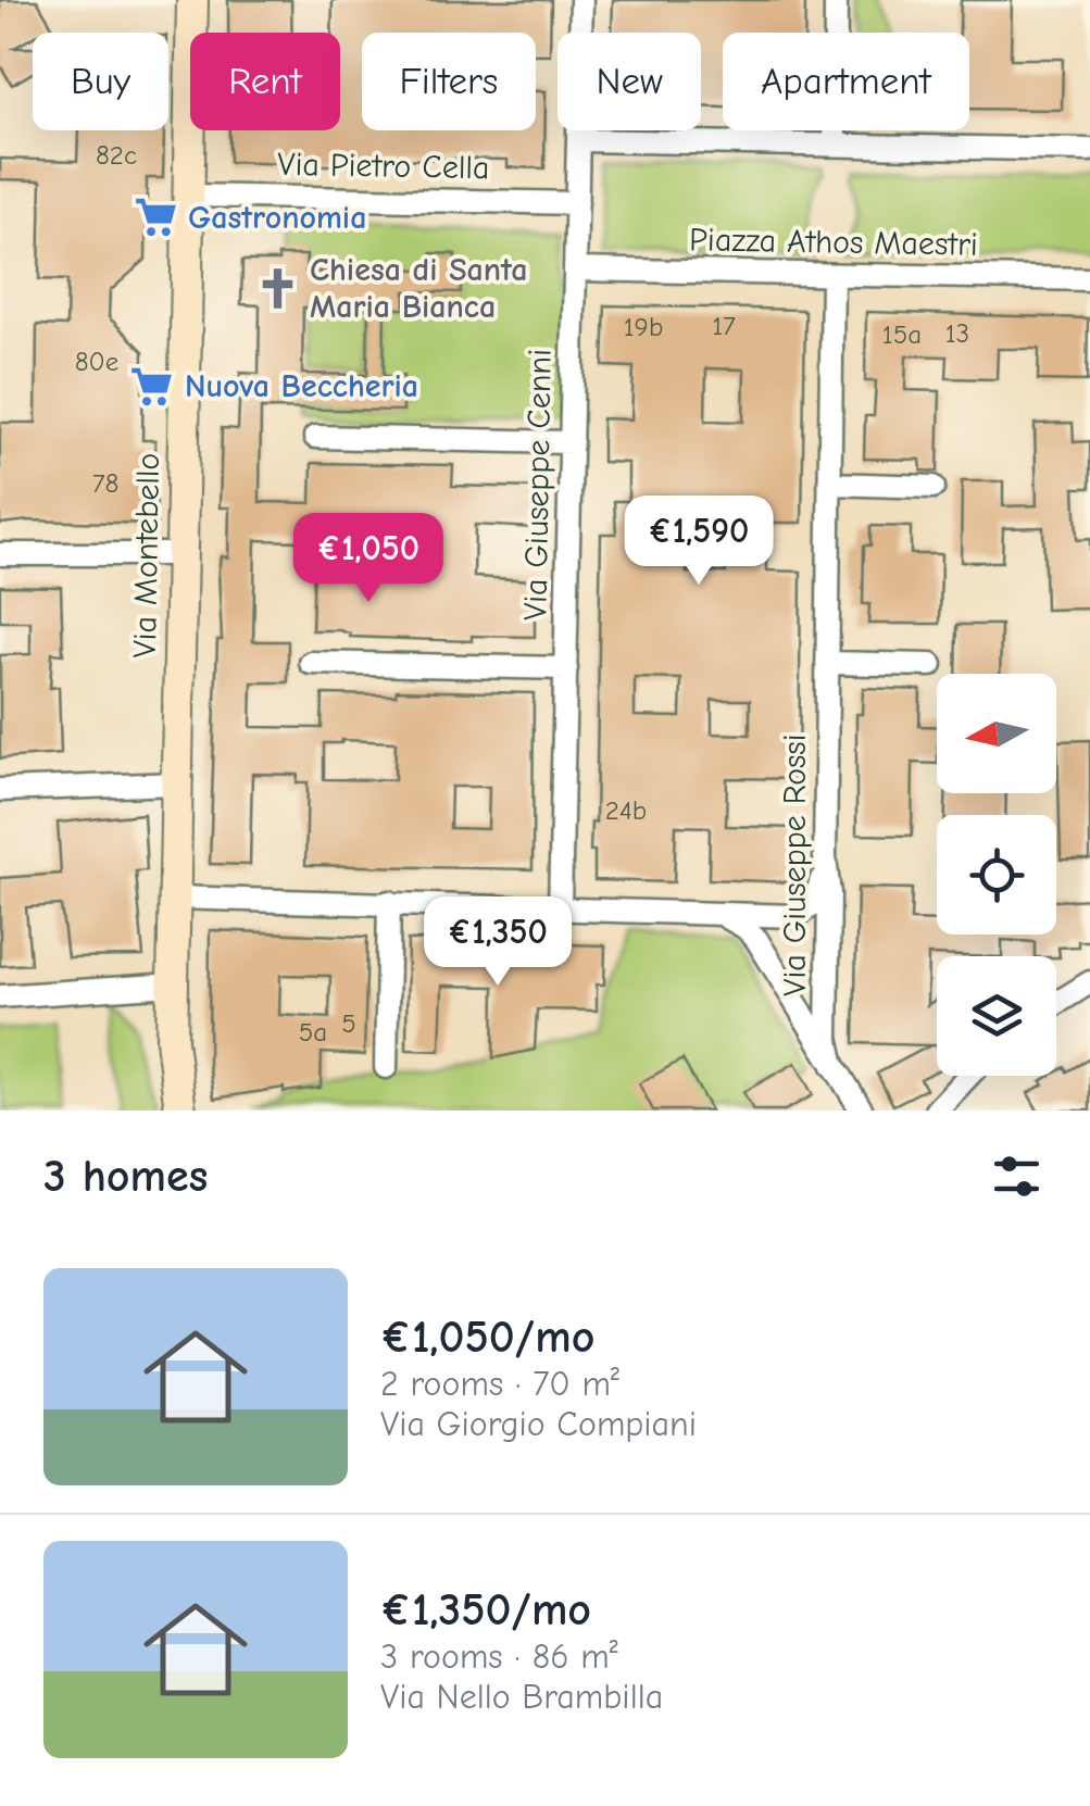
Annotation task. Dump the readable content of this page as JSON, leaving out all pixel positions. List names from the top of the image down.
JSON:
{
  "streets": {
    "street": [
      "Via Pietro Cella",
      "Piazza Athos Maestri",
      "Via Giuseppe Cenni",
      "Via Montebello",
      "Via Giuseppe Rossi"
    ]
  },
  "crossings": [
    ["Via Pietro Cella", "Via Giuseppe Cenni"],
    ["Via Pietro Cella", "Via Montebello"],
    ["Piazza Athos Maestri", "Via Giuseppe Cenni"],
    ["Piazza Athos Maestri", "Via Giuseppe Rossi"]
  ],
  "places": {
    "supermarket": ["Gastronomia", "Nuova Beccheria"],
    "church": ["Chiesa di Santa Maria Bianca"]
  },
  "house_numbers": [
    "82c",
    "17",
    "19b",
    "13",
    "15a",
    "80e",
    "78",
    "24b",
    "5",
    "5a"
  ],
  "north": "left",
  "page": {
    "chip": [
      "Buy",
      "Rent",
      "Filters",
      "New",
      "Apartment"
    ],
    "price": ["€1,590", "€1,050", "€1,350"],
    "heading": "3 homes",
    "list": [
      {
        "name": "€1,050/mo",
        "note": "2 rooms · 70 m² · Via Giorgio Compiani"
      },
      {
        "name": "€1,350/mo",
        "note": "3 rooms · 86 m² · Via Nello Brambilla"
      }
    ]
  }
}
